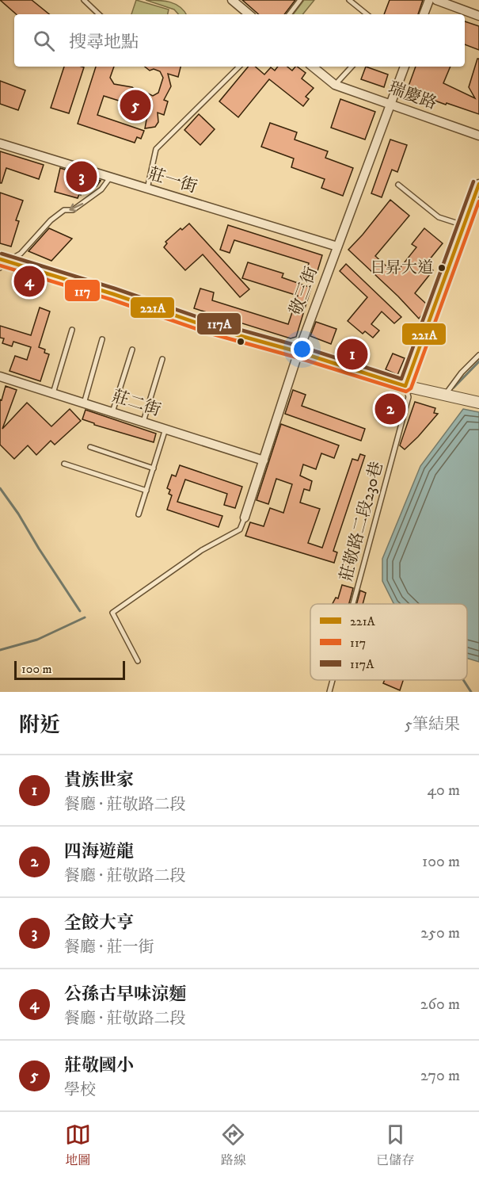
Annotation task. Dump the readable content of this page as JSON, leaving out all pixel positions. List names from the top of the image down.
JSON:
{
  "streets": {
    "street": [
      "瑞慶路",
      "莊一街",
      "敬三街",
      "莊二街"
    ],
    "lane": ["莊敬路二段230巷"]
  },
  "crossings": [
    ["瑞慶路", "敬三街"],
    ["莊一街", "敬三街"],
    ["敬三街", "莊二街"]
  ],
  "places": ["日昇大道"],
  "lines": ["transit line 117A", "transit line 221A", "transit line 117"],
  "legend": ["221A", "117", "117A"],
  "scale_bar": "100 m",
  "page": {
    "search": "搜尋地點",
    "pins": [
      "5",
      "3",
      "4",
      "1",
      "2"
    ],
    "scale": "100 m",
    "heading": ["附近", "5筆結果"],
    "list": [
      {
        "mark": "1",
        "name": "貴族世家",
        "note": "餐廳 · 莊敬路二段",
        "value": "40 m"
      },
      {
        "mark": "2",
        "name": "四海遊龍",
        "note": "餐廳 · 莊敬路二段",
        "value": "100 m"
      },
      {
        "mark": "3",
        "name": "全餃大亨",
        "note": "餐廳 · 莊一街",
        "value": "250 m"
      },
      {
        "mark": "4",
        "name": "公孫古早味涼麵",
        "note": "餐廳 · 莊敬路二段",
        "value": "260 m"
      },
      {
        "mark": "5",
        "name": "莊敬國小",
        "note": "學校",
        "value": "270 m"
      }
    ],
    "nav": ["地圖", "路線", "已儲存"]
  }
}
